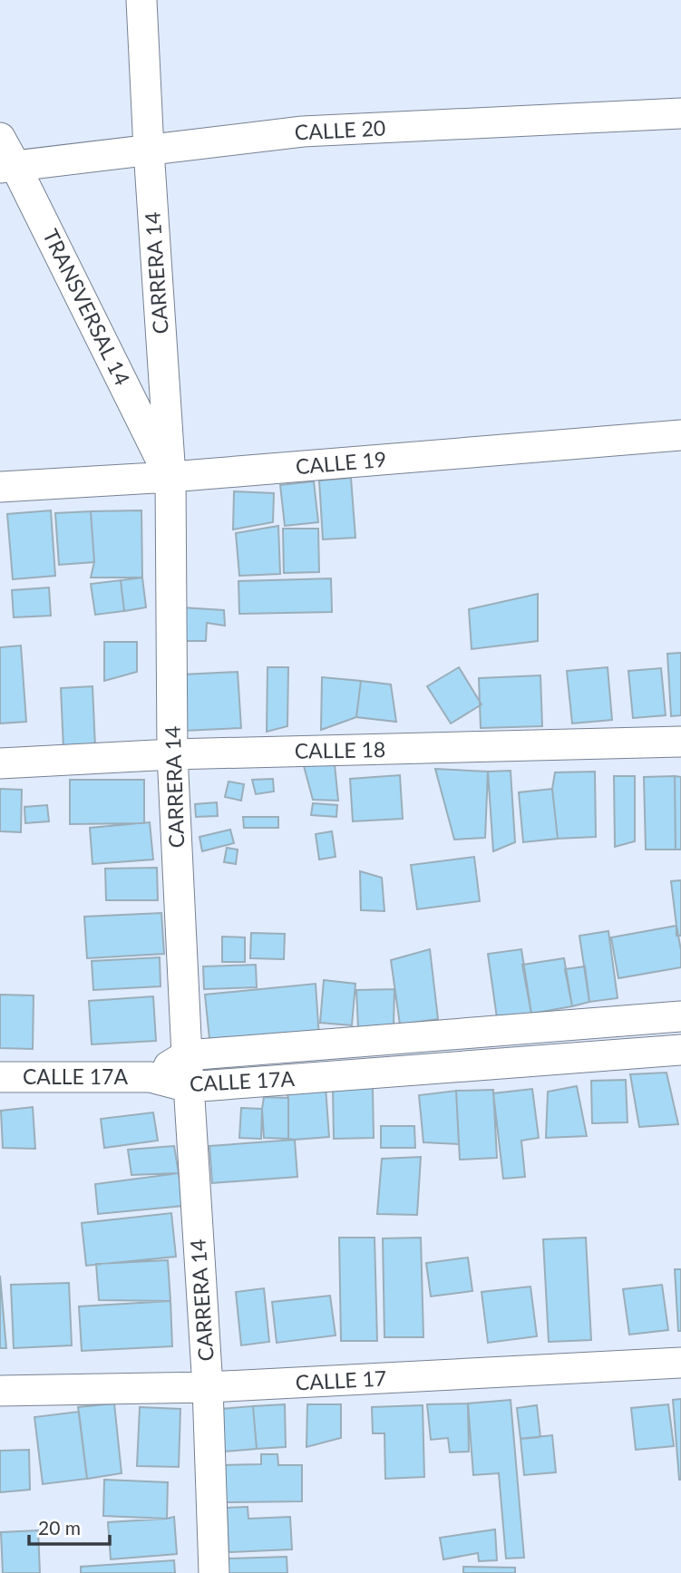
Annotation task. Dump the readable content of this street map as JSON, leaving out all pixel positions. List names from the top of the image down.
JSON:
{
  "streets": {
    "street": [
      "CALLE 20",
      "CARRERA 14",
      "TRANSVERSAL 14",
      "CALLE 19",
      "CALLE 18",
      "CALLE 17A",
      "CALLE 17"
    ]
  },
  "crossings": [
    ["CALLE 20", "CARRERA 14"],
    ["CALLE 20", "TRANSVERSAL 14"],
    ["CARRERA 14", "TRANSVERSAL 14"],
    ["CARRERA 14", "CALLE 19"],
    ["CARRERA 14", "CALLE 18"],
    ["CARRERA 14", "CALLE 17A"],
    ["CARRERA 14", "CALLE 17"],
    ["TRANSVERSAL 14", "CALLE 19"]
  ],
  "scale_bar": "20 m"
}
